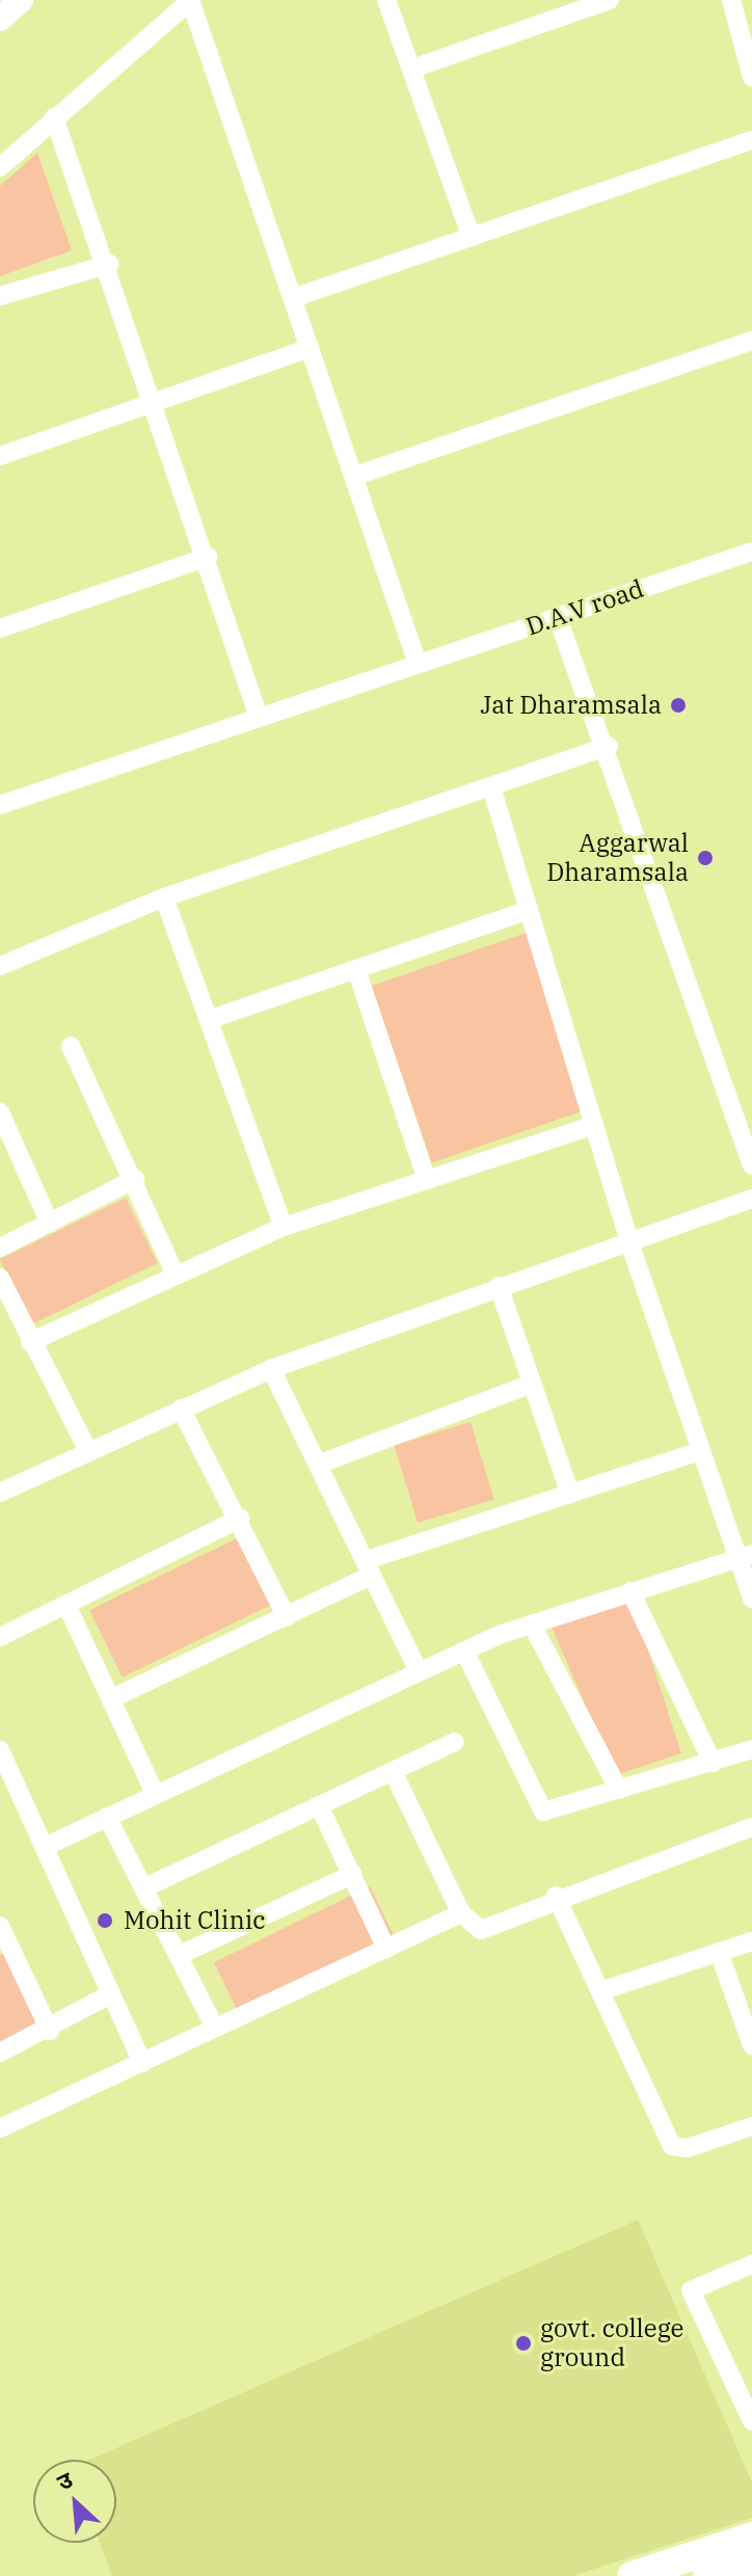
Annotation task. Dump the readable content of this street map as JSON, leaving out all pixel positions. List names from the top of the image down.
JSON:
{
  "streets": {
    "street": ["D.A.V road"]
  },
  "places": [
    "Jat Dharamsala",
    "Aggarwal Dharamsala",
    "Mohit Clinic",
    "govt. college ground"
  ],
  "north": "top left"
}
